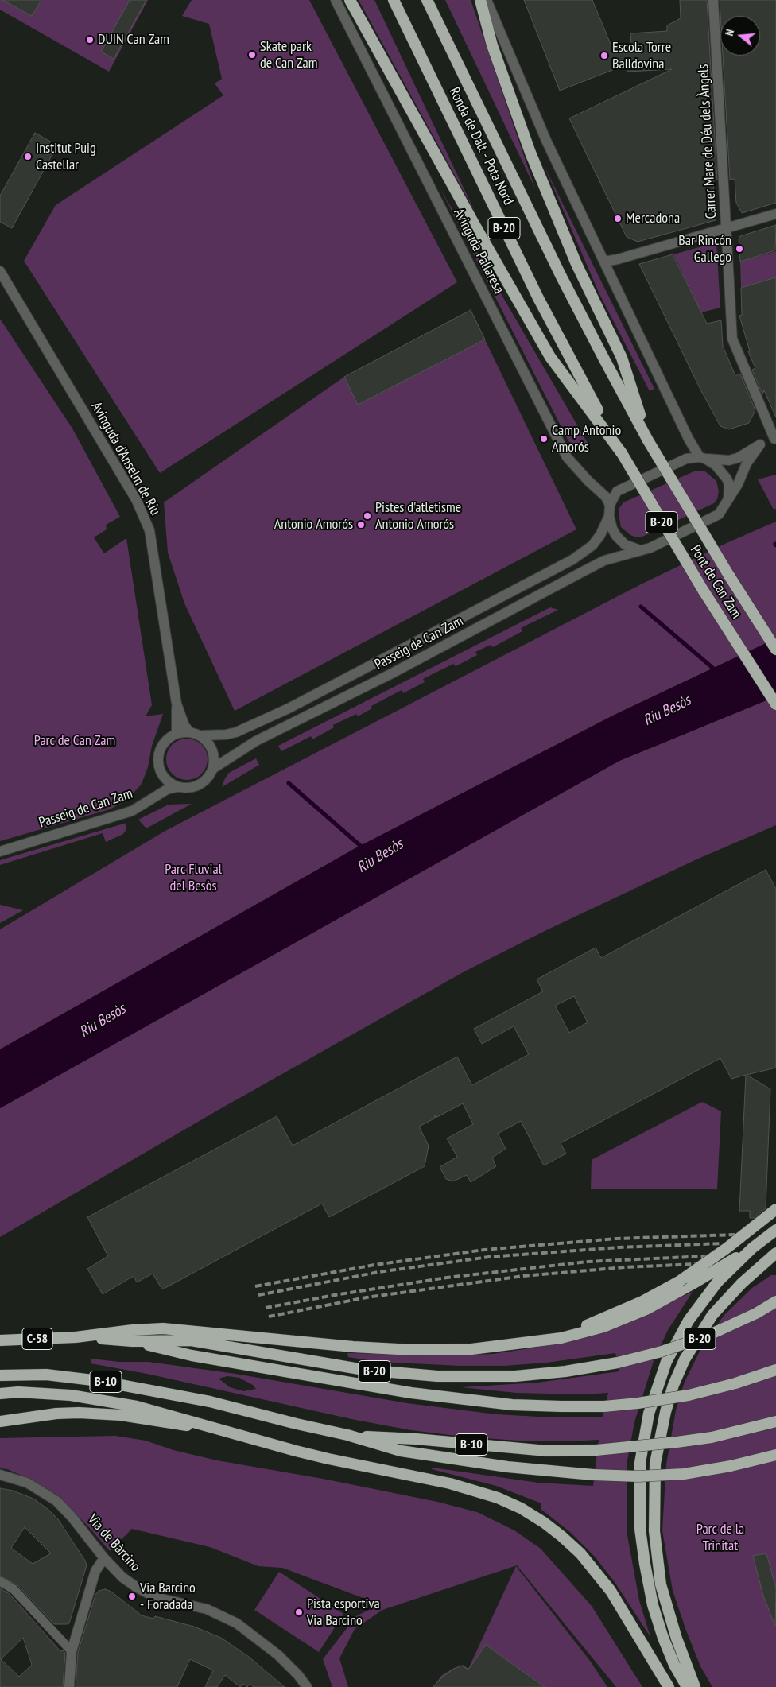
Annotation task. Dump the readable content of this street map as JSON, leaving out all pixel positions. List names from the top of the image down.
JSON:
{
  "streets": {
    "highway": [
      "Ronda de Dalt - Pota Nord",
      "B-20",
      "Pont de Can Zam",
      "C-58",
      "B-10"
    ],
    "street": [
      "Carrer Mare de Déu dels Àngels",
      "Avinguda Pallaresa",
      "Avinguda d'Anselm de Riu",
      "Passeig de Can Zam",
      "Via de Bàrcino"
    ]
  },
  "crossings": [
    ["Ronda de Dalt - Pota Nord", "Pont de Can Zam"],
    ["B-20", "C-58"],
    ["Avinguda d'Anselm de Riu", "Passeig de Can Zam"]
  ],
  "water": ["Riu Besòs"],
  "parks": ["Parc de Can Zam", "Parc Fluvial del Besòs", "Parc de la Trinitat"],
  "places": [
    "DUIN Can Zam",
    "Skate park de Can Zam",
    "Escola Torre Balldovina",
    "Institut Puig Castellar",
    "Mercadona",
    "Bar Rincón Gallego",
    "Camp Antonio Amorós",
    "Pistes d'atletisme Antonio Amorós",
    "Antonio Amorós",
    "Via Barcino - Foradada",
    "Pista esportiva Via Barcino"
  ],
  "north": "left"
}
